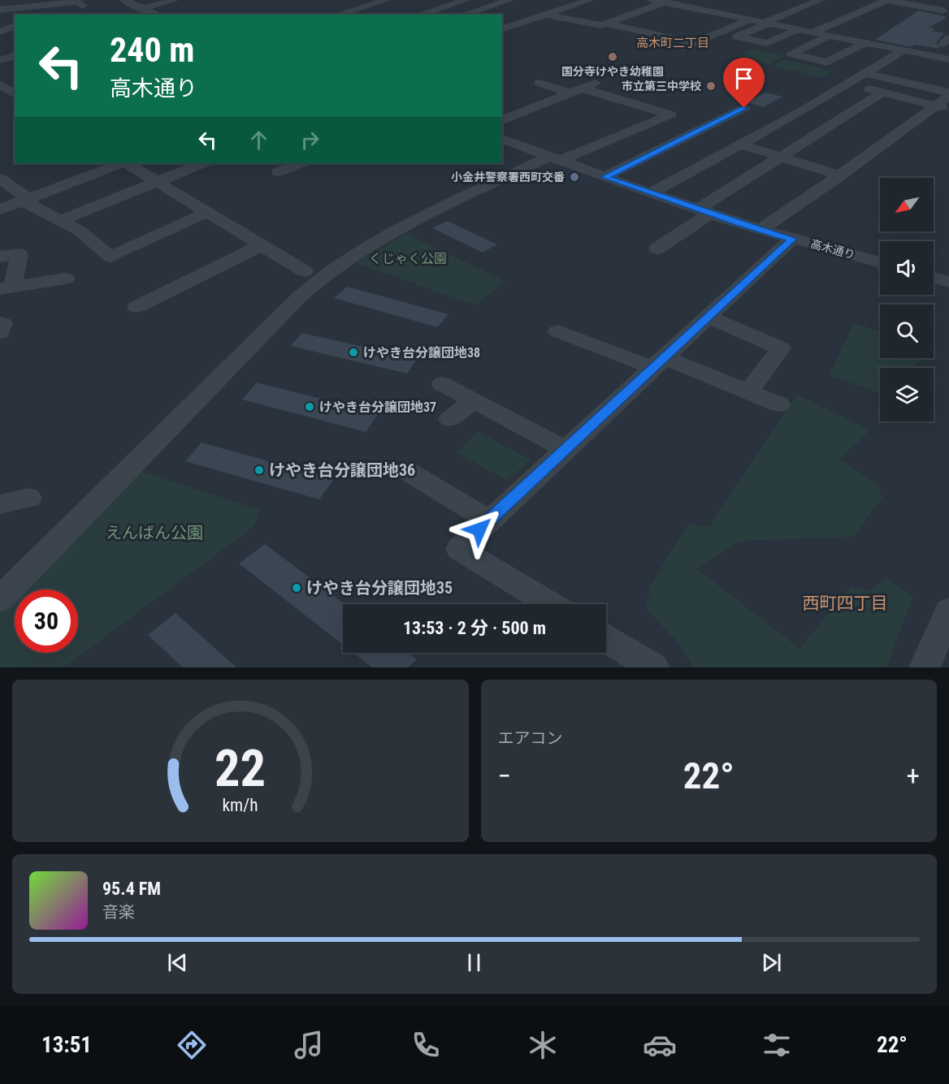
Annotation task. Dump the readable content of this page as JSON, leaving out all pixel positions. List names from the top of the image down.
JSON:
{
  "streets": {
    "street": ["高木通り"]
  },
  "districts": ["高木町二丁目", "西町四丁目"],
  "parks": ["くじゃく公園", "えんばん公園"],
  "places": [
    "国分寺けやき幼稚園",
    "市立第三中学校",
    "小金井警察署西町交番",
    "けやき台分譲団地38",
    "けやき台分譲団地37",
    "けやき台分譲団地36",
    "けやき台分譲団地35"
  ],
  "north": "bottom left",
  "page": {
    "turn": ["240 m", "高木通り"],
    "limit": "30",
    "trip": "13:53 · 2 分 · 500 m",
    "tile": "エアコン",
    "heat": ["−", "22°", "+"],
    "song": ["95.4 FM", "音楽"],
    "tabs": ["13:51", "22°"],
    "gauge": ["22", "km/h"]
  }
}
